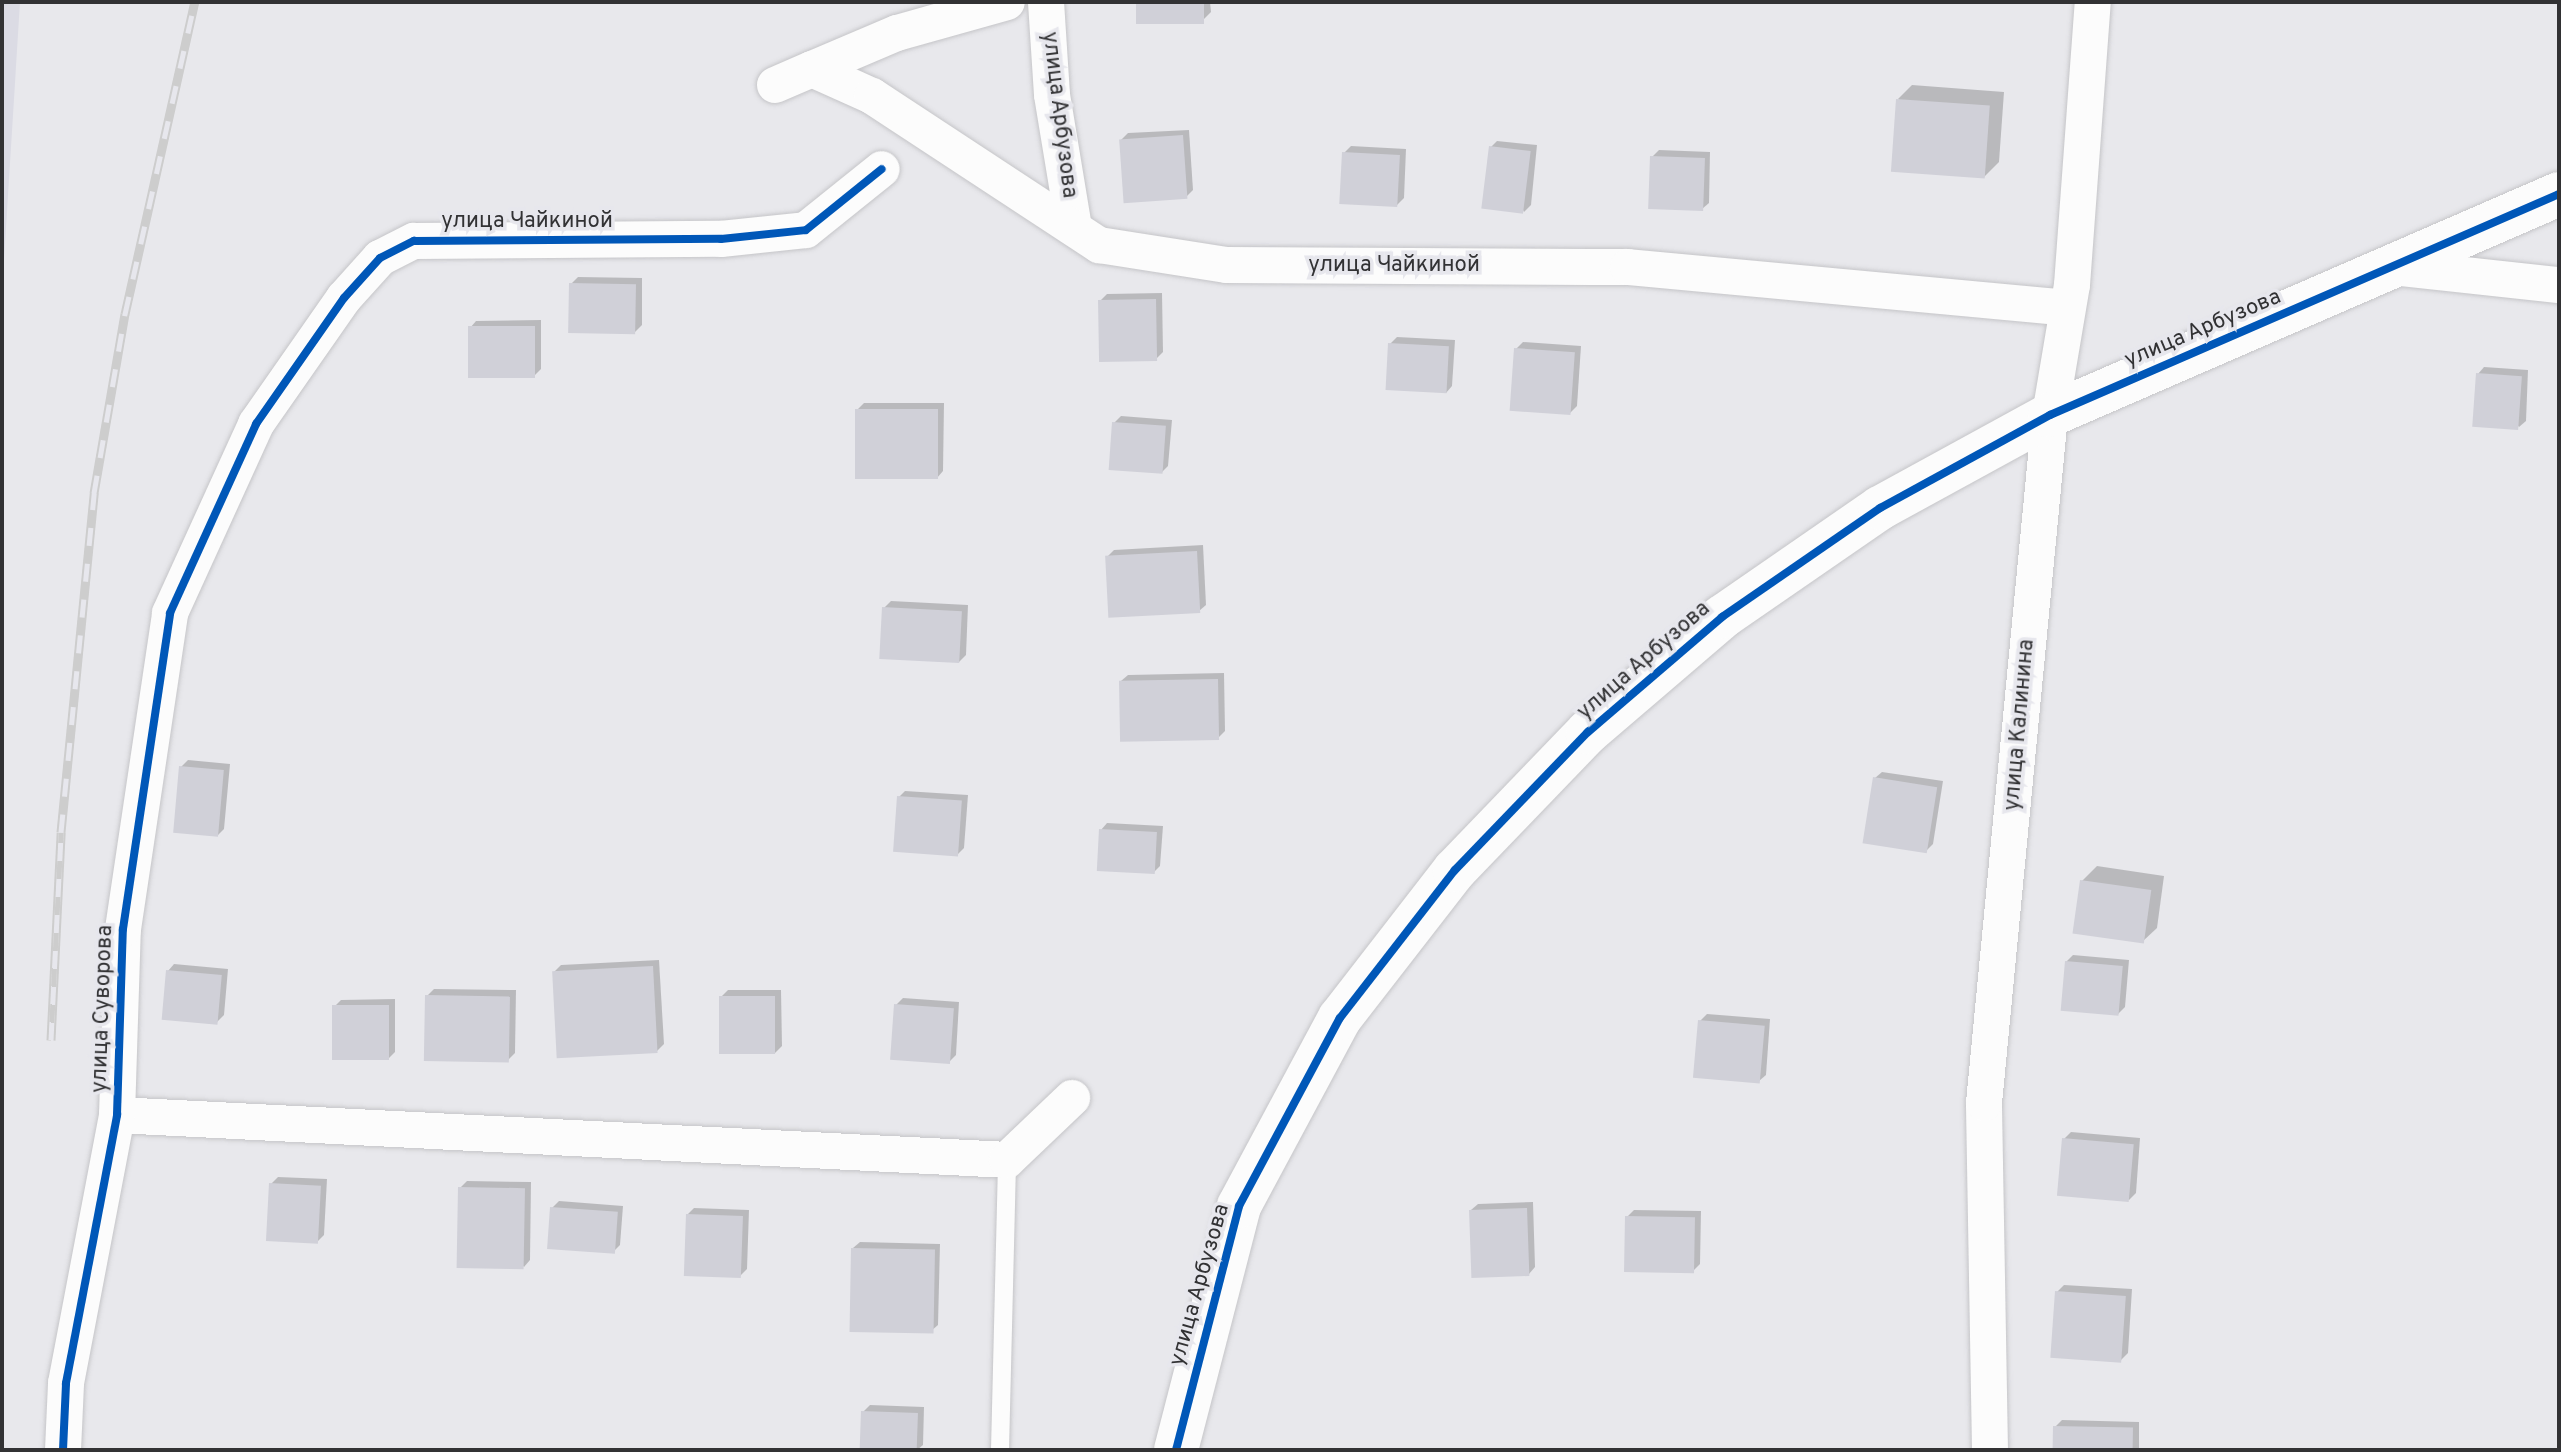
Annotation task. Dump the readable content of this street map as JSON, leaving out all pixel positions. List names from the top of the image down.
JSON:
{
  "streets": {
    "street": [
      "улица Арбузова",
      "улица Чайкиной",
      "улица Калинина",
      "улица Суворова"
    ]
  },
  "crossings": [
    ["улица Арбузова", "улица Чайкиной"],
    ["улица Арбузова", "улица Калинина"],
    ["улица Чайкиной", "улица Калинина"],
    ["улица Чайкиной", "улица Суворова"]
  ]
}
